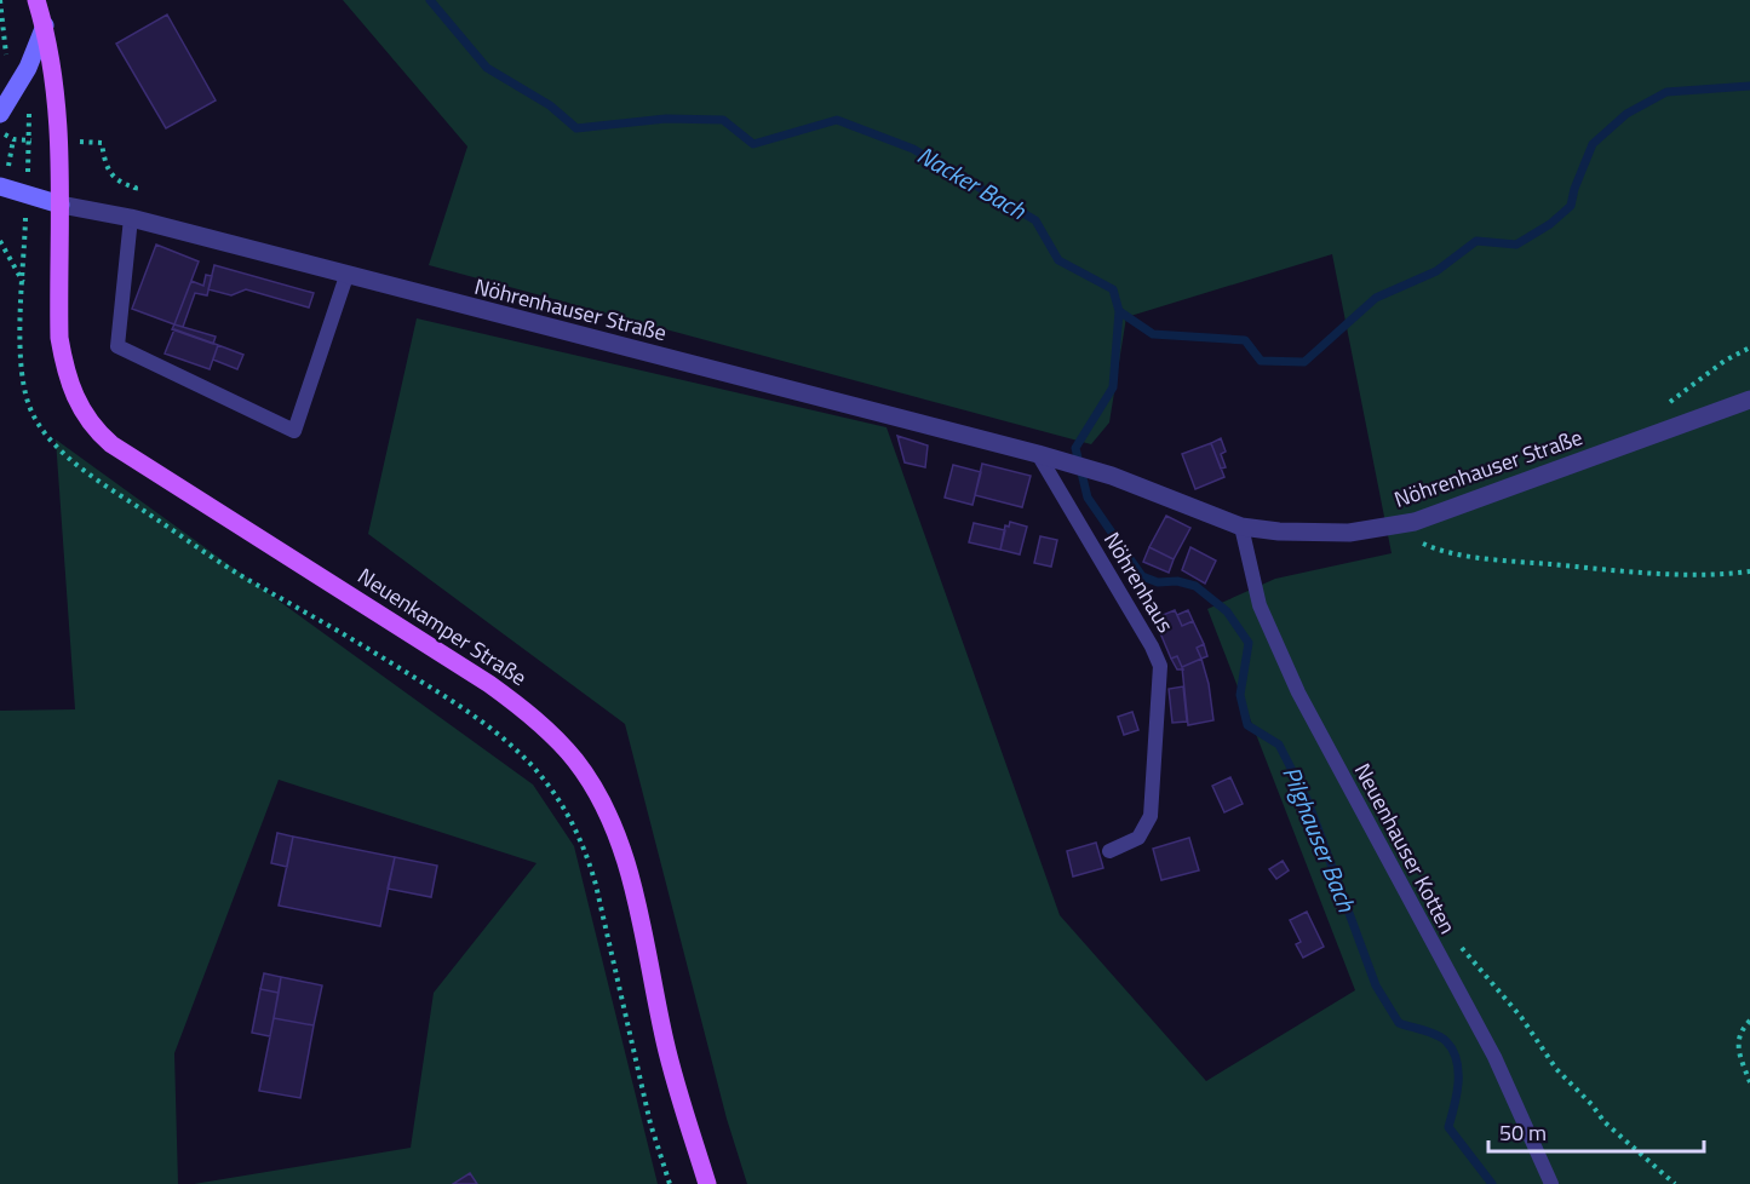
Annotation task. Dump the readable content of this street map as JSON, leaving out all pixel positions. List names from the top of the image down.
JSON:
{
  "streets": {
    "main road": ["Neuenkamper Straße"],
    "street": ["Nöhrenhauser Straße"],
    "lane": ["Nöhrenhaus", "Neuenhauser Kotten"]
  },
  "crossings": [
    ["Nöhrenhauser Straße", "Nöhrenhaus"],
    ["Nöhrenhauser Straße", "Neuenkamper Straße"],
    ["Nöhrenhauser Straße", "Neuenhauser Kotten"]
  ],
  "water": ["Nacker Bach", "Pilghauser Bach"],
  "scale_bar": "50 m"
}
